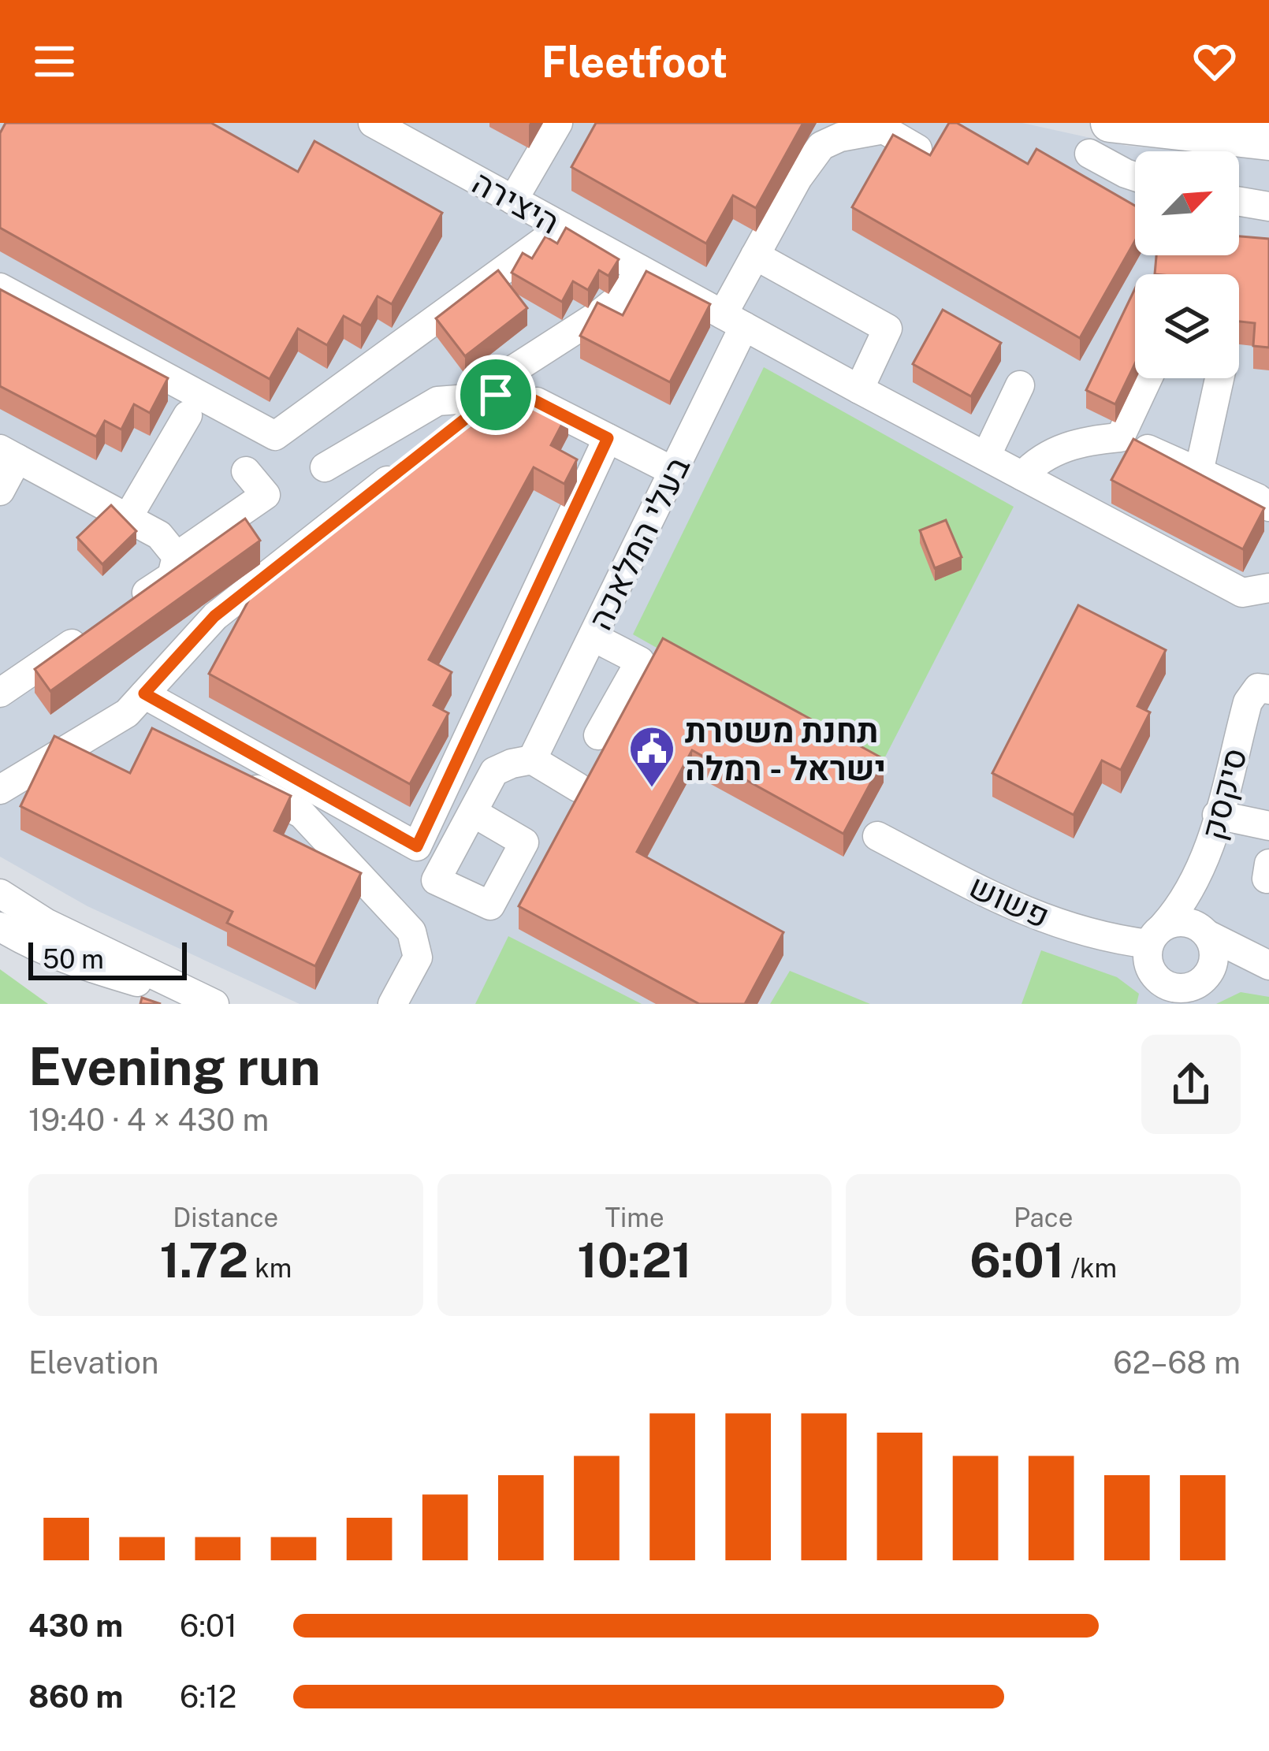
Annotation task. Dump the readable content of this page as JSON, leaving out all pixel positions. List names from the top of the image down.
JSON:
{
  "streets": {
    "street": [
      "היצירה",
      "בעלי המלאכה",
      "סיקסק",
      "פשוש"
    ]
  },
  "crossings": [
    ["היצירה", "בעלי המלאכה"],
    ["סיקסק", "פשוש"]
  ],
  "places": {
    "public building": ["תחנת משטרת ישראל - רמלה"]
  },
  "scale_bar": "50 m",
  "north": "top right",
  "page": {
    "header": "Fleetfoot",
    "scale": "50 m",
    "heading": ["Evening run", "19:40 · 4 × 430 m"],
    "stats": [
      ["Distance", "1.72 km"],
      ["Time", "10:21"],
      ["Pace", "6:01 /km"]
    ],
    "chart": ["Elevation", "62–68 m"],
    "list": [
      {
        "name": "430 m",
        "note": "6:01"
      },
      {
        "name": "860 m",
        "note": "6:12"
      }
    ]
  }
}
